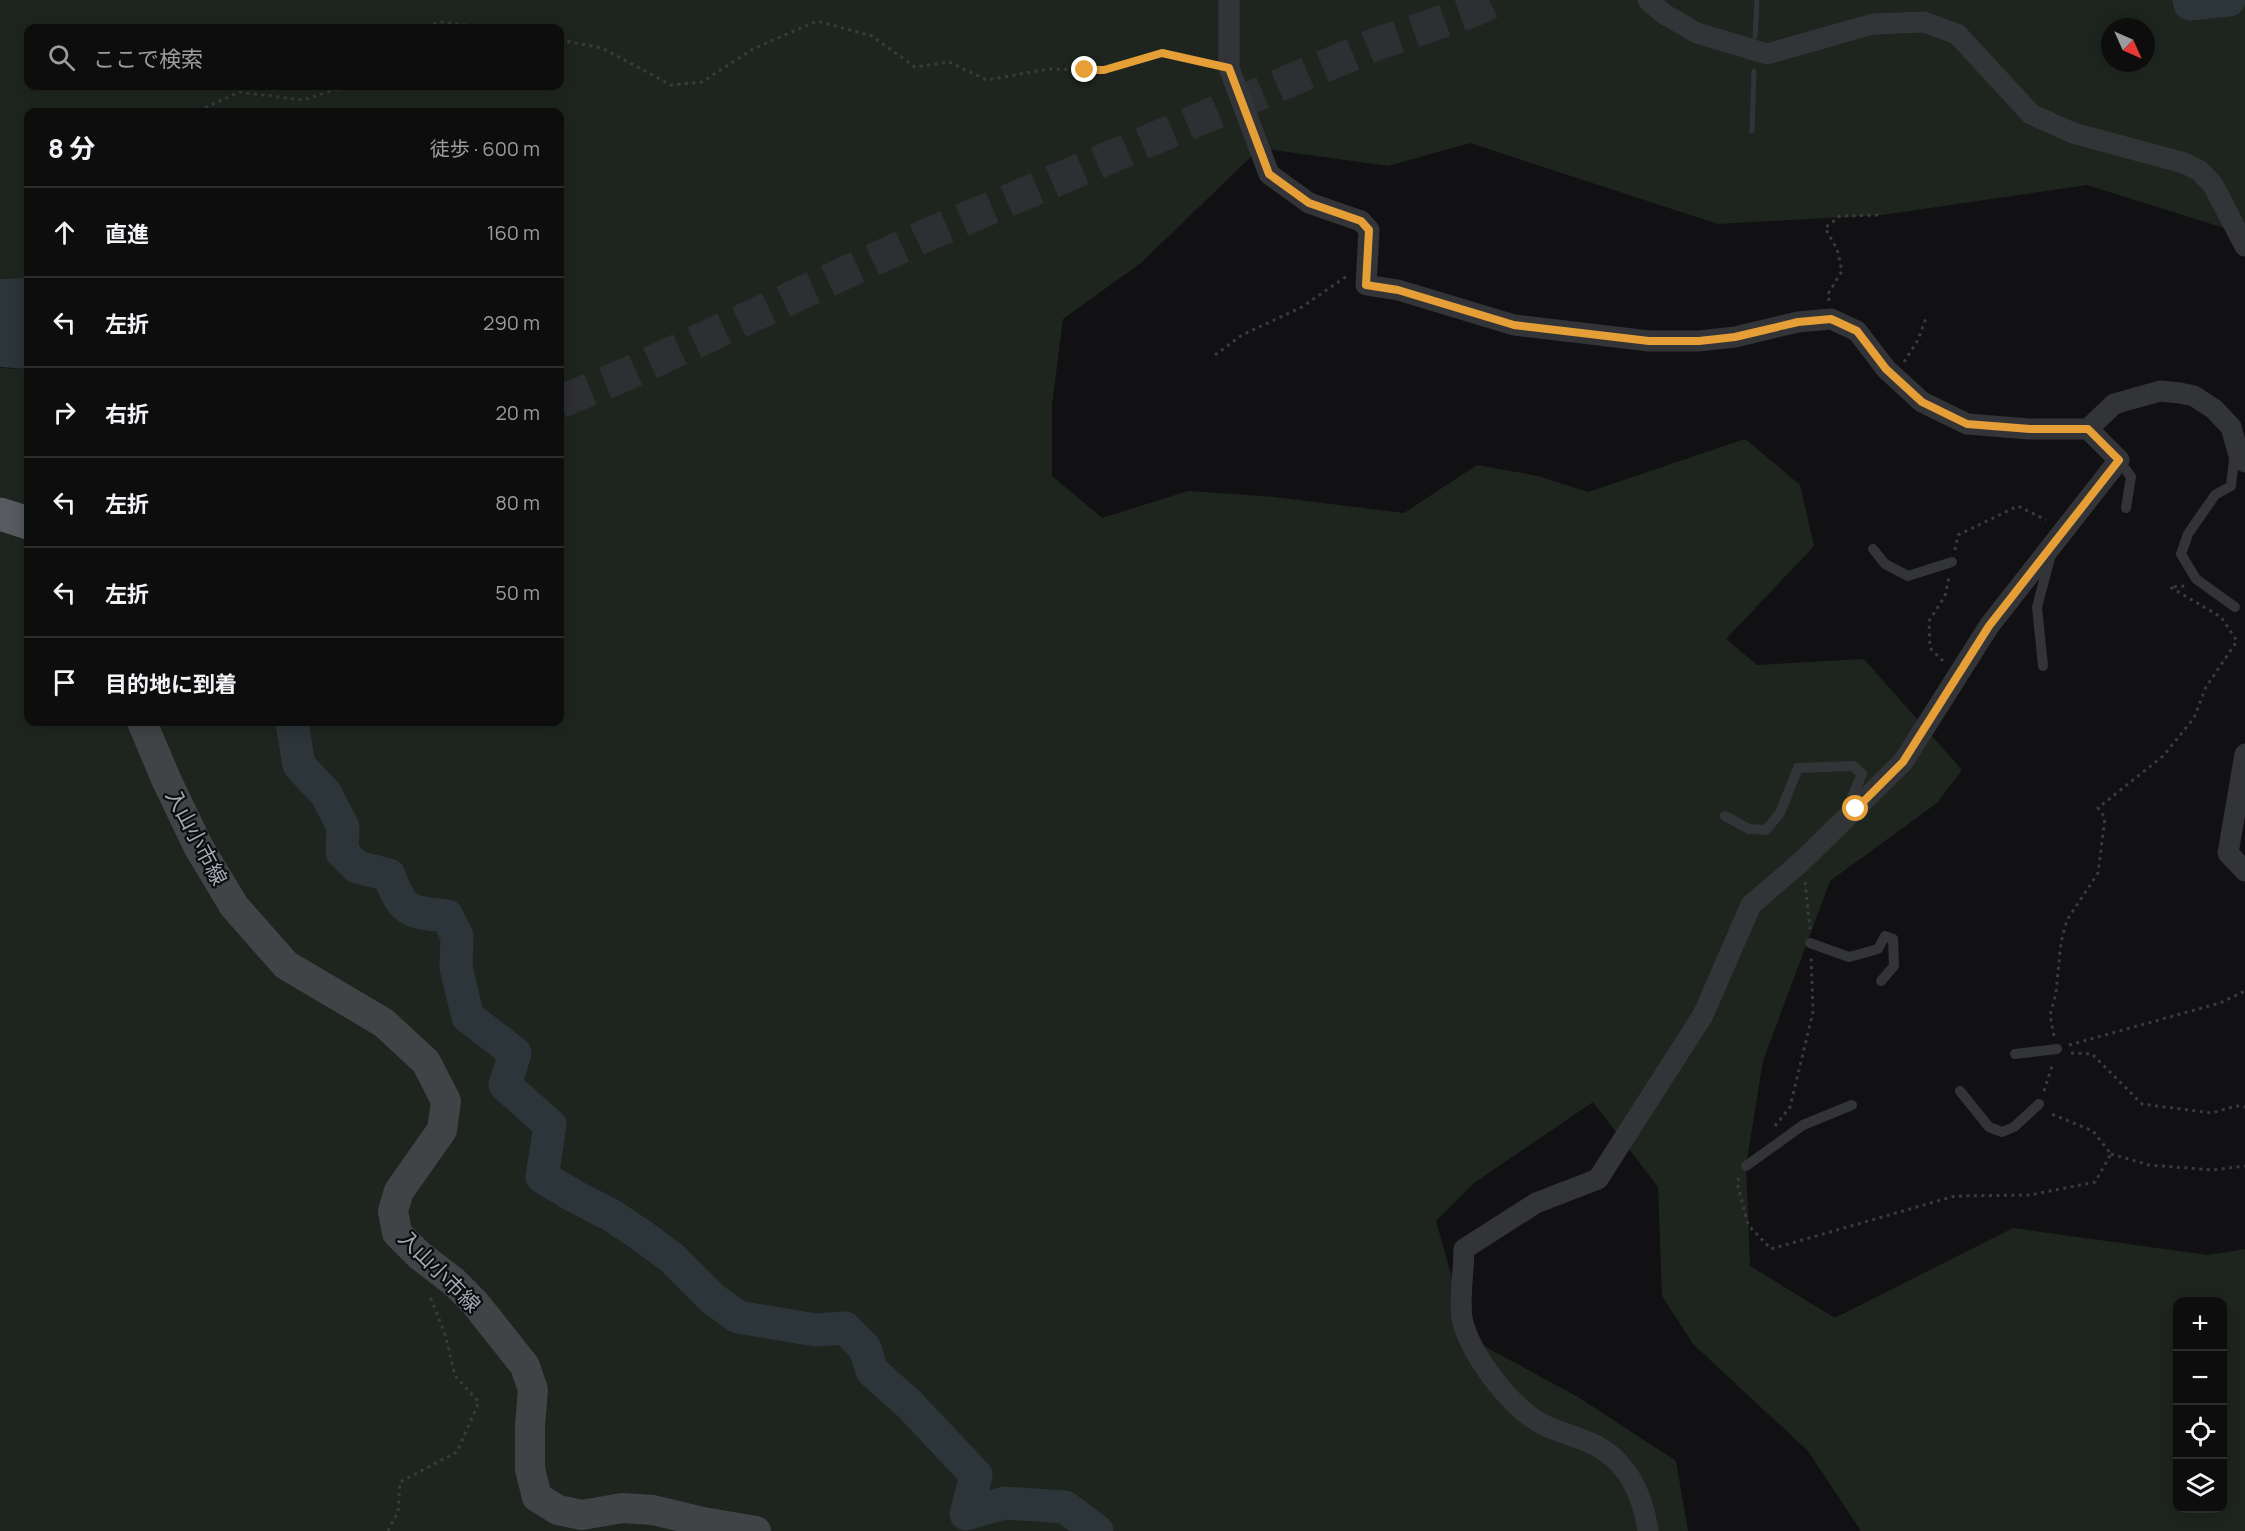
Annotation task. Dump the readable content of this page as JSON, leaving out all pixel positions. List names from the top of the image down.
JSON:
{
  "streets": {
    "main road": ["入山小市線"]
  },
  "north": "bottom right",
  "page": {
    "search": "ここで検索",
    "heading": ["8 分", "徒歩 · 600 m"],
    "list": [
      ["直進", "160 m"],
      ["左折", "290 m"],
      ["右折", "20 m"],
      ["左折", "80 m"],
      ["左折", "50 m"],
      "目的地に到着"
    ],
    "map_buttons": ["+", "−"]
  }
}
